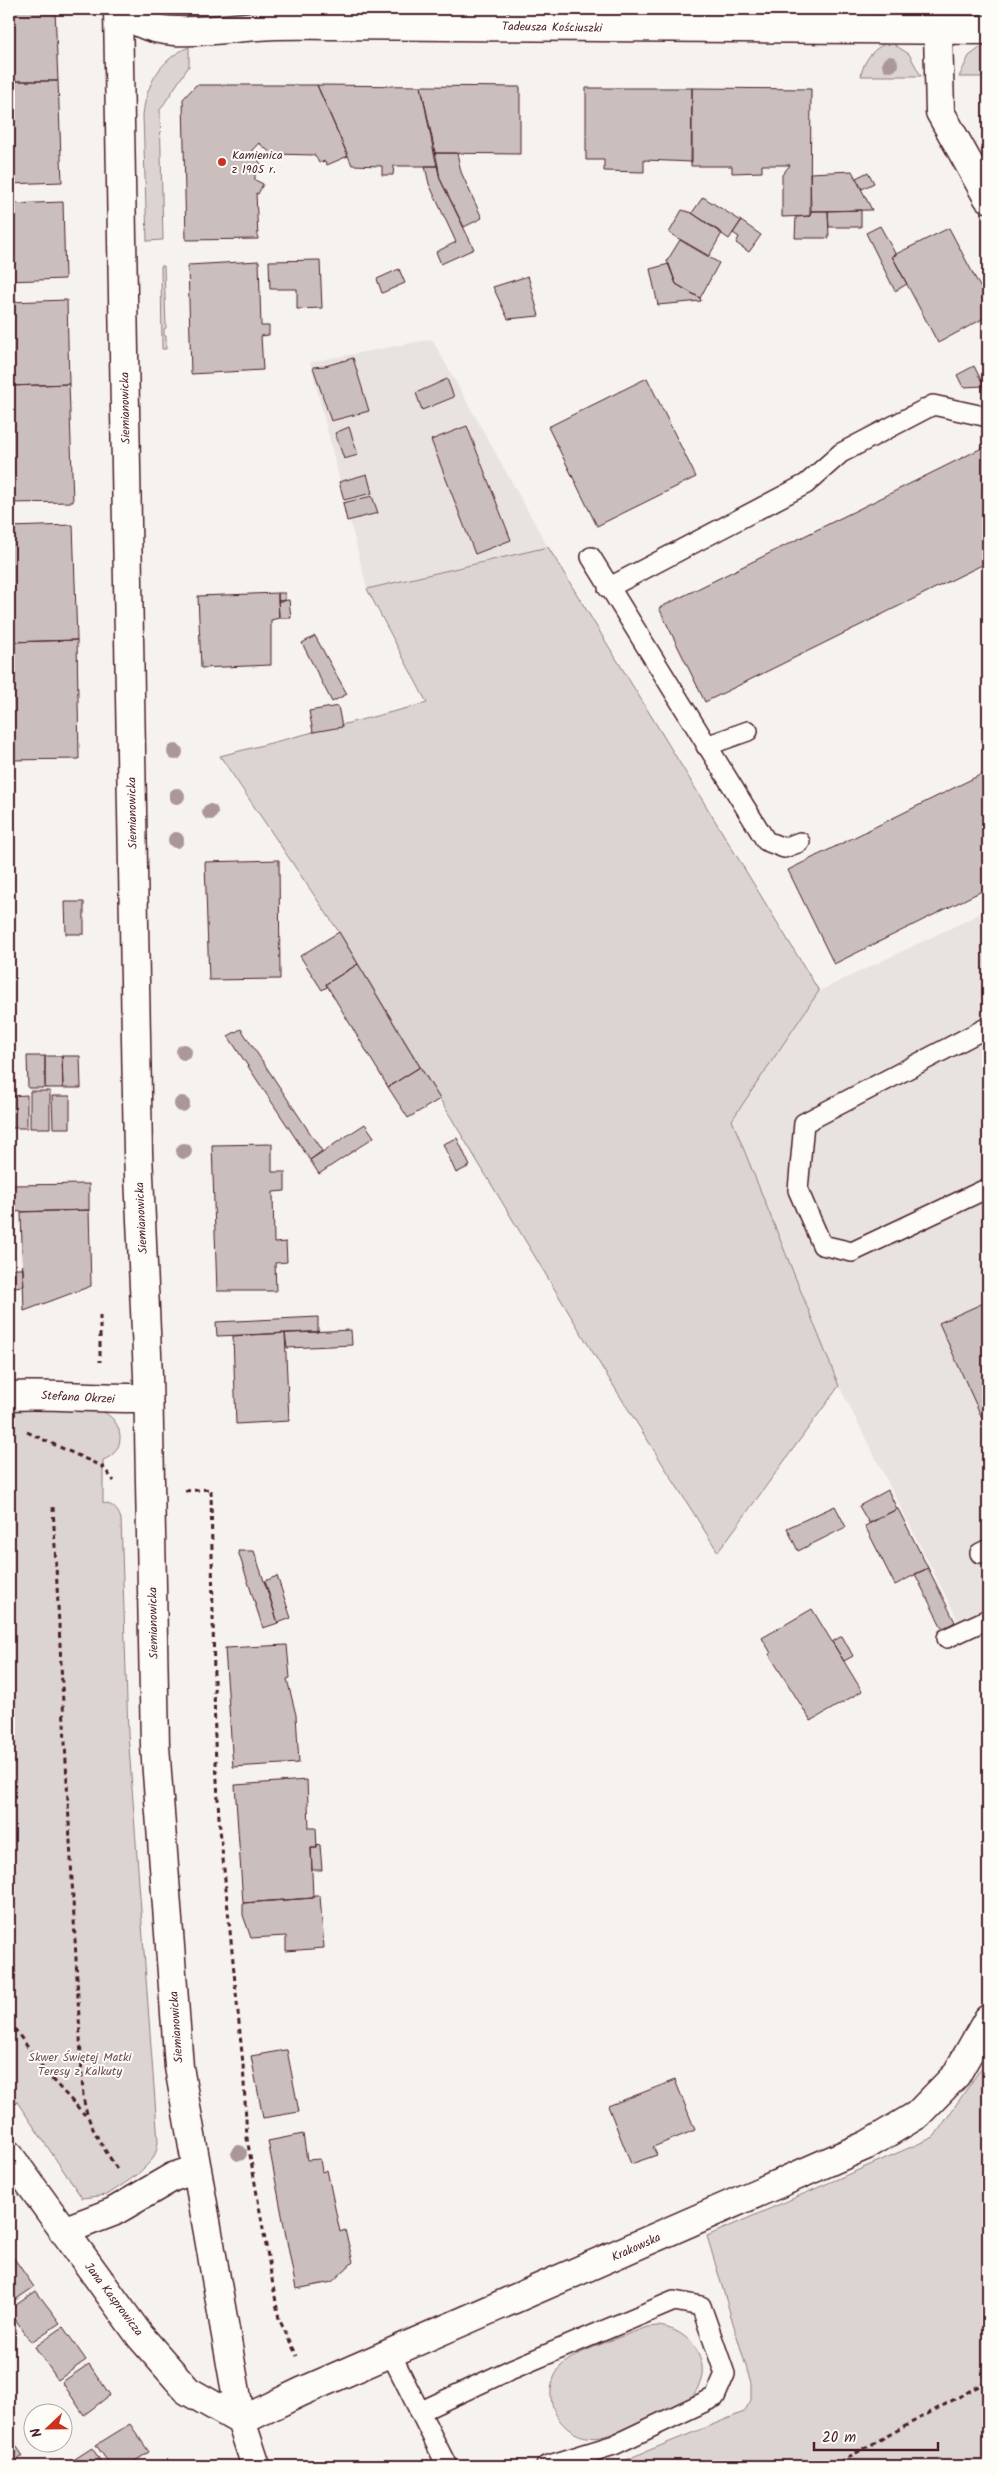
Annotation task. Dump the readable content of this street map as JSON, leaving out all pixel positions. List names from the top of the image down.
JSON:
{
  "streets": {
    "street": [
      "Tadeusza Kościuszki",
      "Siemianowicka",
      "Stefana Okrzei",
      "Krakowska",
      "Jana Kasprowicza"
    ]
  },
  "crossings": [
    ["Siemianowicka", "Stefana Okrzei"],
    ["Siemianowicka", "Krakowska"],
    ["Siemianowicka", "Jana Kasprowicza"],
    ["Krakowska", "Jana Kasprowicza"]
  ],
  "parks": ["Skwer Świętej Matki Teresy z Kalkuty"],
  "places": ["Kamienica z 1905 r."],
  "scale_bar": "20 m",
  "north": "left"
}
